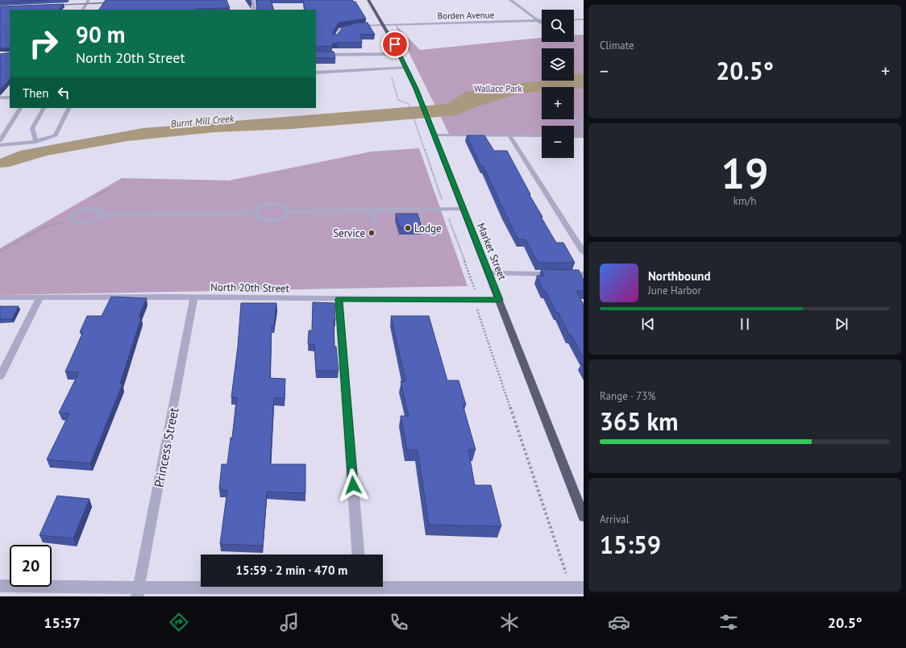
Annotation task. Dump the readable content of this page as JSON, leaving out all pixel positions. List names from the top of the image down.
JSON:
{
  "streets": {
    "main road": ["Market Street"],
    "street": ["Borden Avenue", "North 20th Street", "Princess Street"]
  },
  "crossings": [
    ["Borden Avenue", "Market Street"],
    ["Market Street", "North 20th Street"],
    ["North 20th Street", "Princess Street"]
  ],
  "water": ["Burnt Mill Creek"],
  "parks": ["Wallace Park"],
  "places": ["Lodge", "Service"],
  "page": {
    "tile": [
      "Climate",
      ["19", "km/h"],
      ["Range · 73%", "365 km"],
      ["Arrival", "15:59"]
    ],
    "map_buttons": ["+", "−"],
    "turn": ["90 m", "North 20th Street"],
    "heat": ["−", "20.5°", "+"],
    "then": "Then",
    "song": ["Northbound", "June Harbor"],
    "limit": "20",
    "trip": "15:59 · 2 min · 470 m",
    "tabs": ["15:57", "20.5°"]
  }
}
